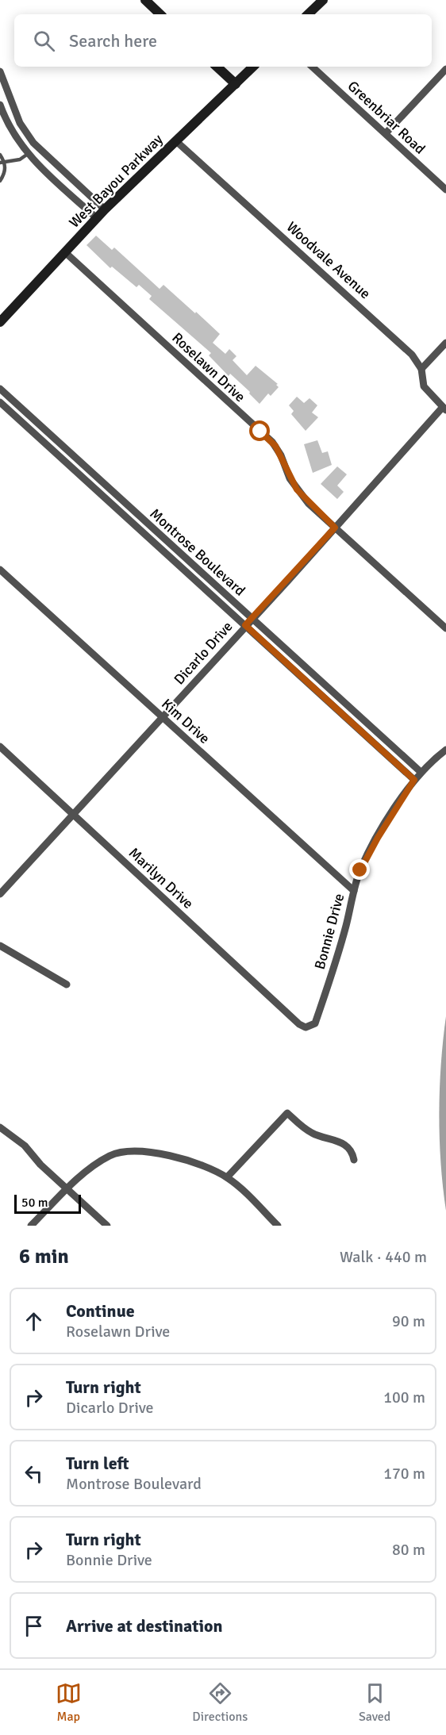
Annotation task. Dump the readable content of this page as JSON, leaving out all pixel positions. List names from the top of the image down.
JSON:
{
  "streets": {
    "street": [
      "Greenbriar Road",
      "West Bayou Parkway",
      "Woodvale Avenue",
      "Roselawn Drive",
      "Montrose Boulevard",
      "Dicarlo Drive",
      "Kim Drive",
      "Marilyn Drive",
      "Bonnie Drive"
    ]
  },
  "crossings": [
    ["West Bayou Parkway", "Woodvale Avenue"],
    ["West Bayou Parkway", "Roselawn Drive"],
    ["Woodvale Avenue", "Dicarlo Drive"],
    ["Roselawn Drive", "Dicarlo Drive"],
    ["Montrose Boulevard", "Dicarlo Drive"],
    ["Montrose Boulevard", "Bonnie Drive"],
    ["Dicarlo Drive", "Kim Drive"],
    ["Dicarlo Drive", "Marilyn Drive"],
    ["Kim Drive", "Bonnie Drive"],
    ["Marilyn Drive", "Bonnie Drive"]
  ],
  "scale_bar": "50 m",
  "page": {
    "search": "Search here",
    "scale": "50 m",
    "heading": ["6 min", "Walk · 440 m"],
    "list": [
      ["Continue", "Roselawn Drive", "90 m"],
      ["Turn right", "Dicarlo Drive", "100 m"],
      ["Turn left", "Montrose Boulevard", "170 m"],
      ["Turn right", "Bonnie Drive", "80 m"],
      "Arrive at destination"
    ],
    "nav": ["Map", "Directions", "Saved"]
  }
}
